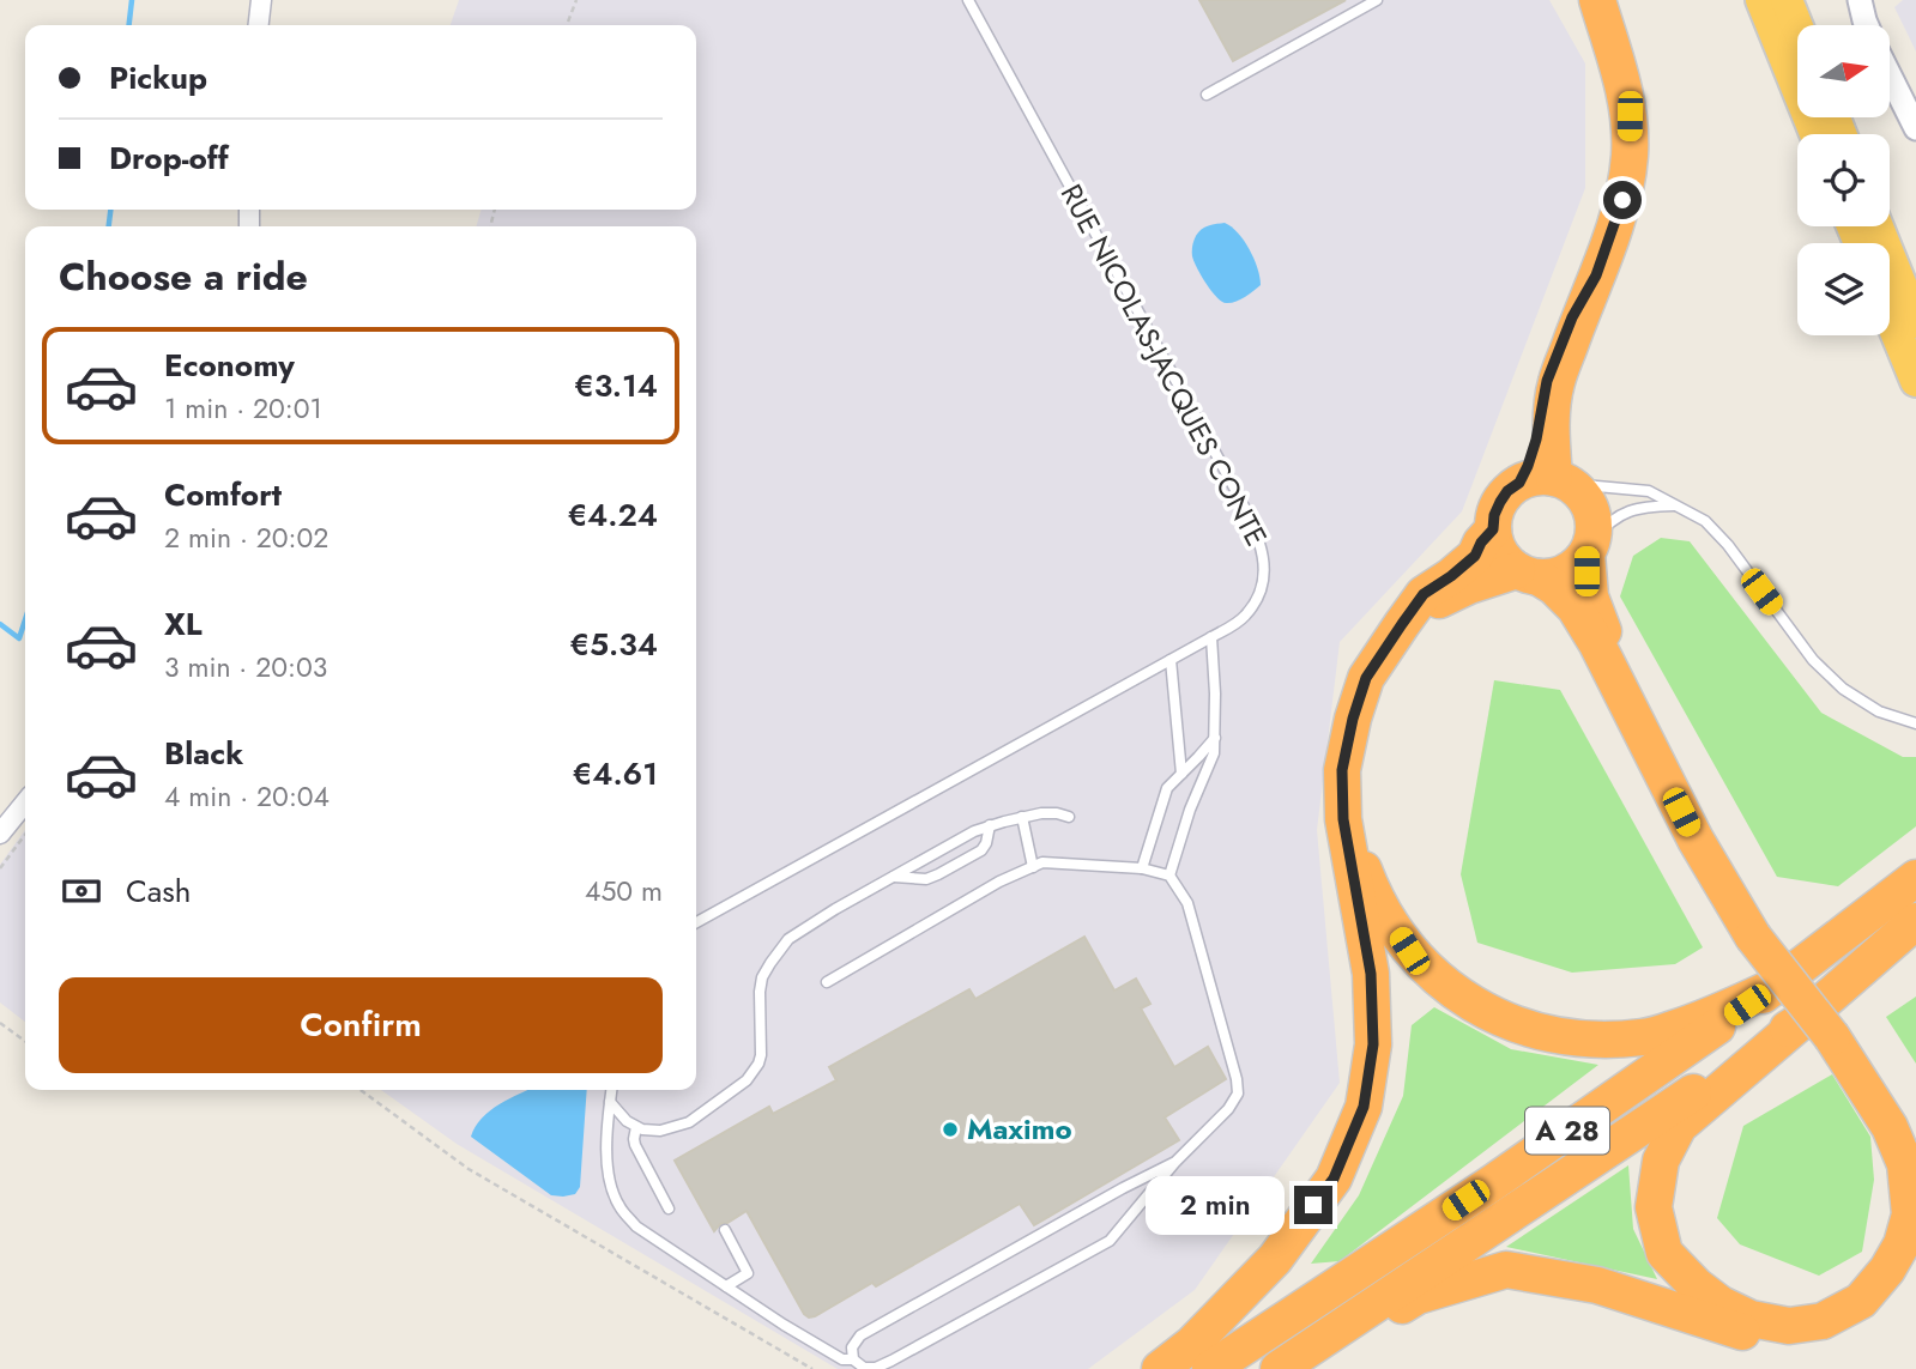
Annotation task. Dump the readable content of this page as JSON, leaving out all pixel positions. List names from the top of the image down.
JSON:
{
  "streets": {
    "highway": ["A 28"],
    "lane": ["RUE NICOLAS-JACQUES CONTE"]
  },
  "places": ["Maximo"],
  "north": "right",
  "page": {
    "banner": ["Pickup", "Drop-off"],
    "heading": "Choose a ride",
    "list": [
      {
        "name": "Economy",
        "note": "1 min · 20:01",
        "value": "€3.14"
      },
      {
        "name": "Comfort",
        "note": "2 min · 20:02",
        "value": "€4.24"
      },
      {
        "name": "XL",
        "note": "3 min · 20:03",
        "value": "€5.34"
      },
      {
        "name": "Black",
        "note": "4 min · 20:04",
        "value": "€4.61"
      }
    ],
    "pay": ["Cash", "450 m"],
    "buttons": "Confirm",
    "bubble": "2 min"
  }
}
